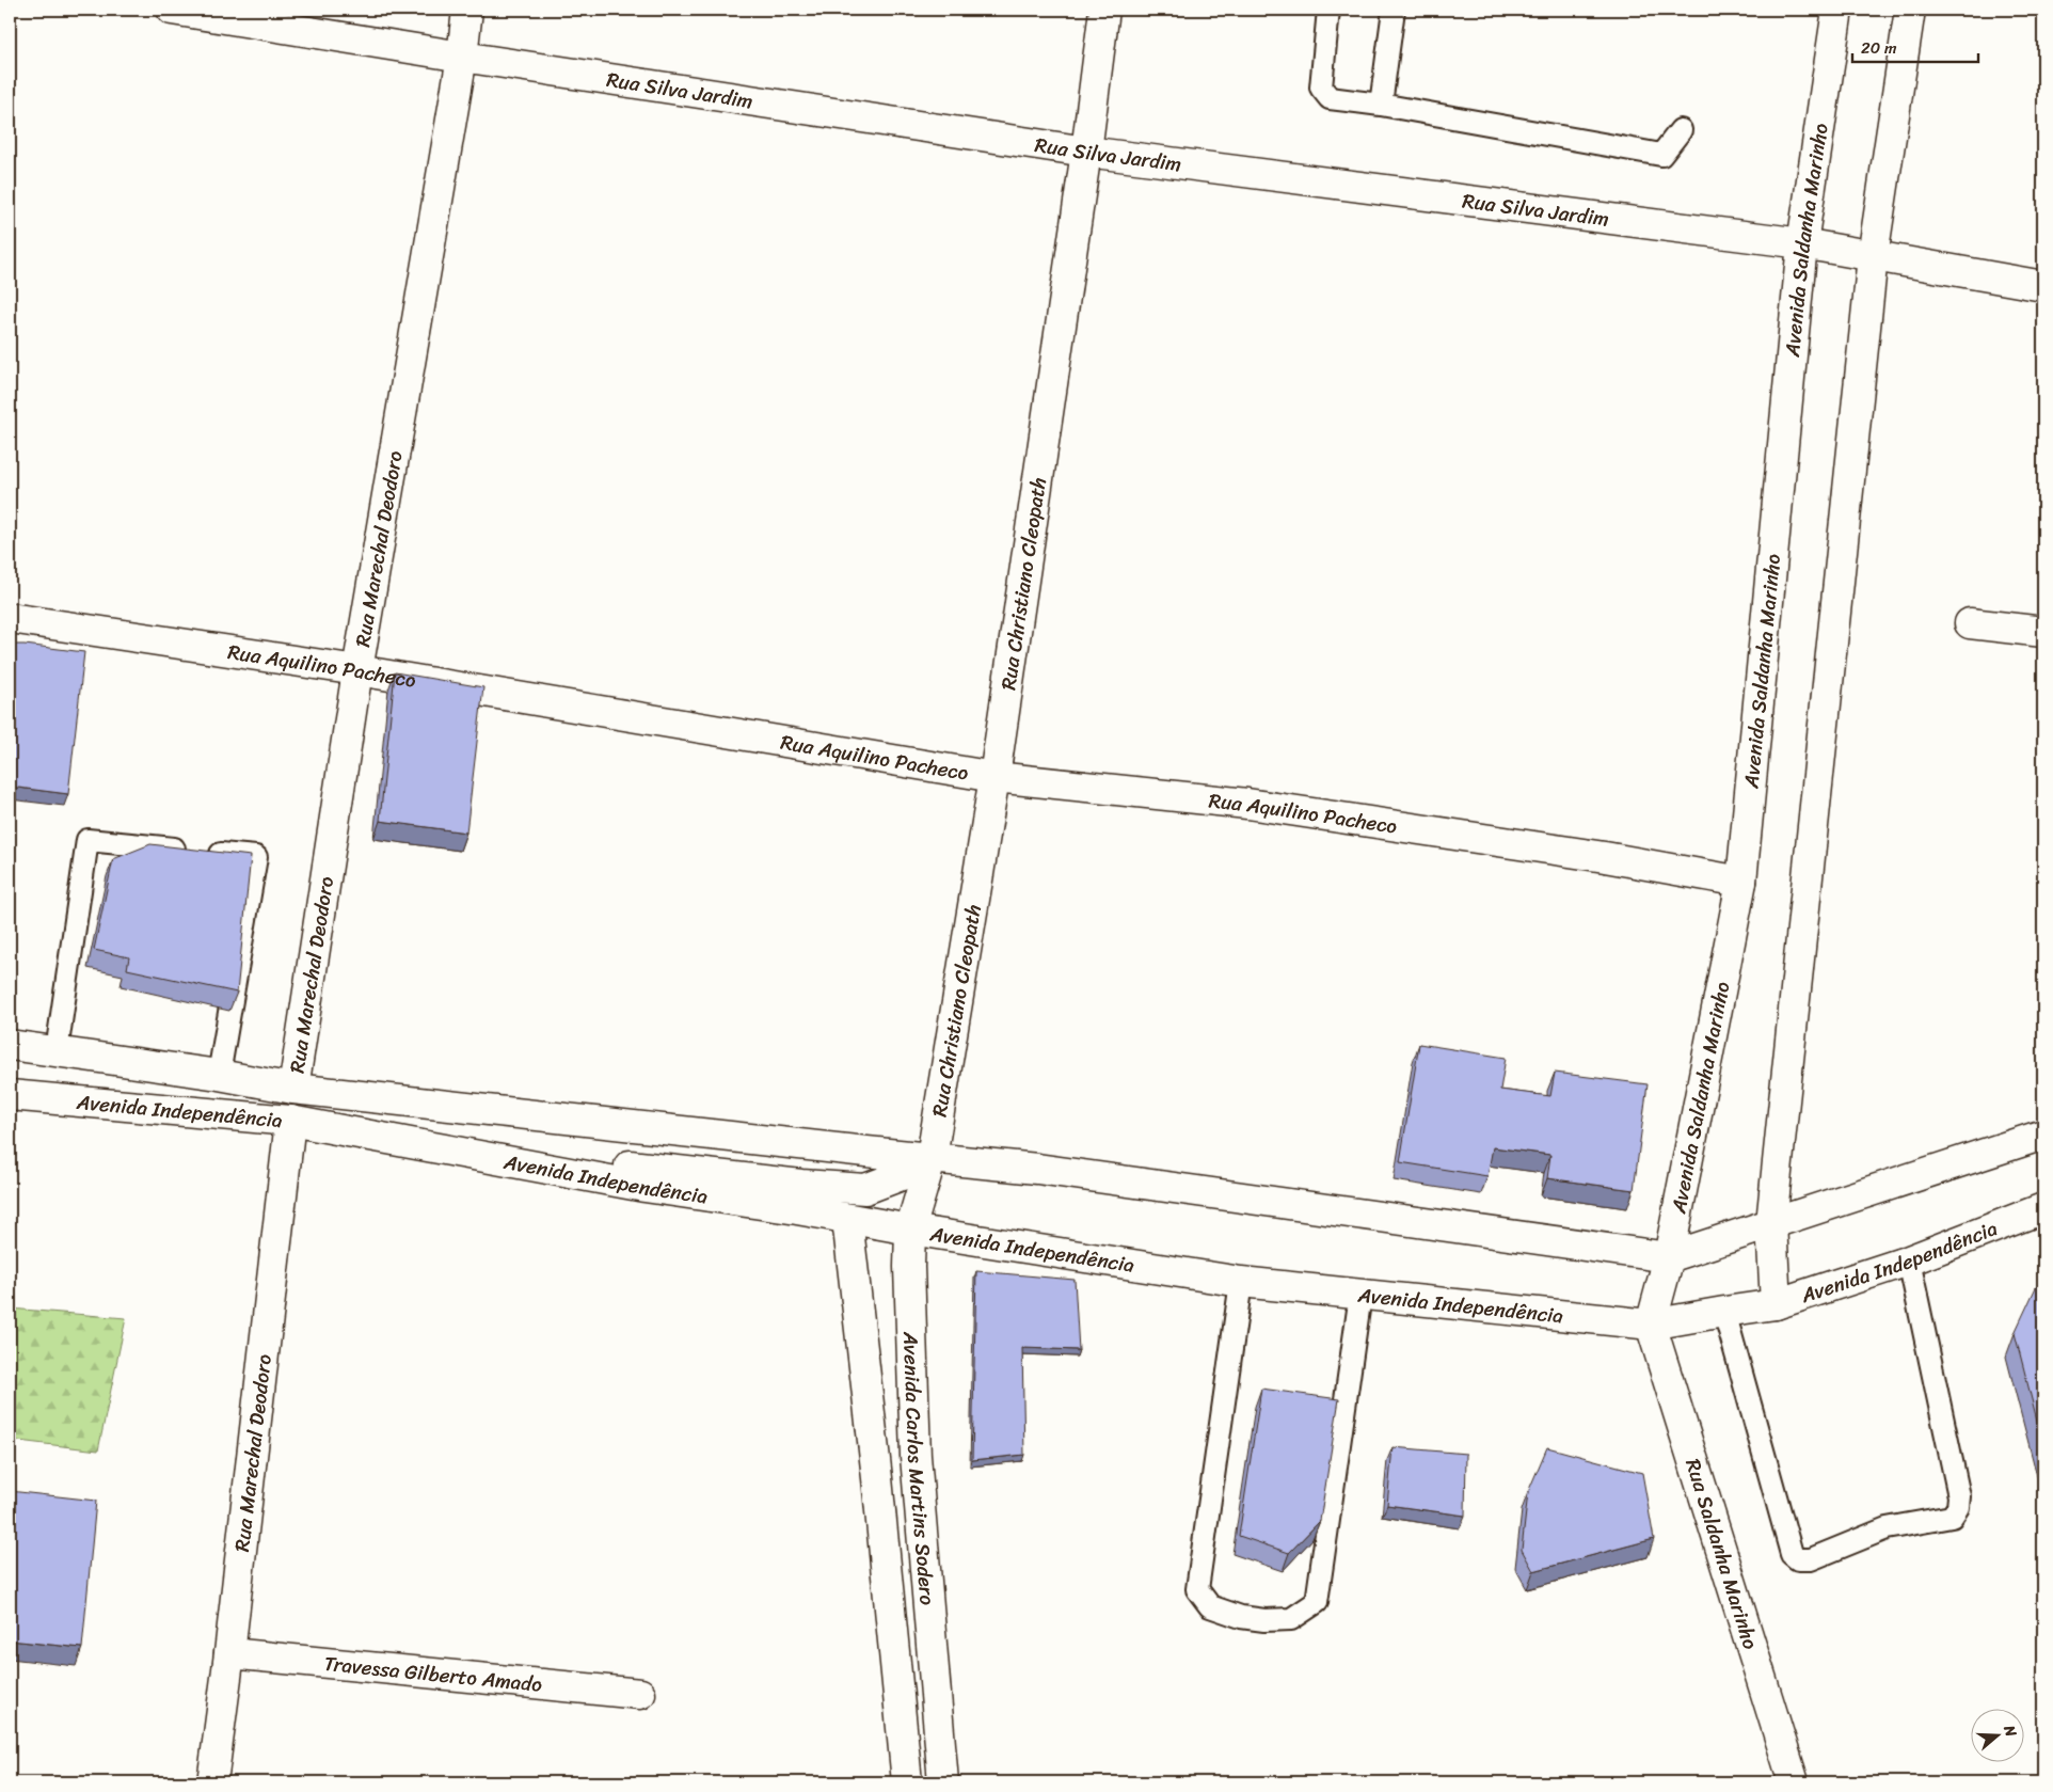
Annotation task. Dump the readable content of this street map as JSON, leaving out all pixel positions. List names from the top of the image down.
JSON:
{
  "streets": {
    "main road": [
      "Rua Silva Jardim",
      "Avenida Saldanha Marinho",
      "Rua Marechal Deodoro",
      "Rua Christiano Cleopath",
      "Rua Aquilino Pacheco",
      "Avenida Independência",
      "Avenida Carlos Martins Sodero",
      "Rua Saldanha Marinho",
      "Travessa Gilberto Amado"
    ]
  },
  "crossings": [
    ["Rua Silva Jardim", "Avenida Saldanha Marinho"],
    ["Rua Silva Jardim", "Rua Marechal Deodoro"],
    ["Rua Silva Jardim", "Rua Christiano Cleopath"],
    ["Avenida Saldanha Marinho", "Rua Aquilino Pacheco"],
    ["Avenida Saldanha Marinho", "Avenida Independência"],
    ["Avenida Saldanha Marinho", "Rua Saldanha Marinho"],
    ["Rua Marechal Deodoro", "Rua Aquilino Pacheco"],
    ["Rua Marechal Deodoro", "Avenida Independência"],
    ["Rua Marechal Deodoro", "Travessa Gilberto Amado"],
    ["Rua Christiano Cleopath", "Rua Aquilino Pacheco"],
    ["Rua Christiano Cleopath", "Avenida Independência"],
    ["Rua Christiano Cleopath", "Avenida Carlos Martins Sodero"],
    ["Avenida Independência", "Avenida Carlos Martins Sodero"],
    ["Avenida Independência", "Rua Saldanha Marinho"]
  ],
  "scale_bar": "20 m",
  "north": "right"
}
